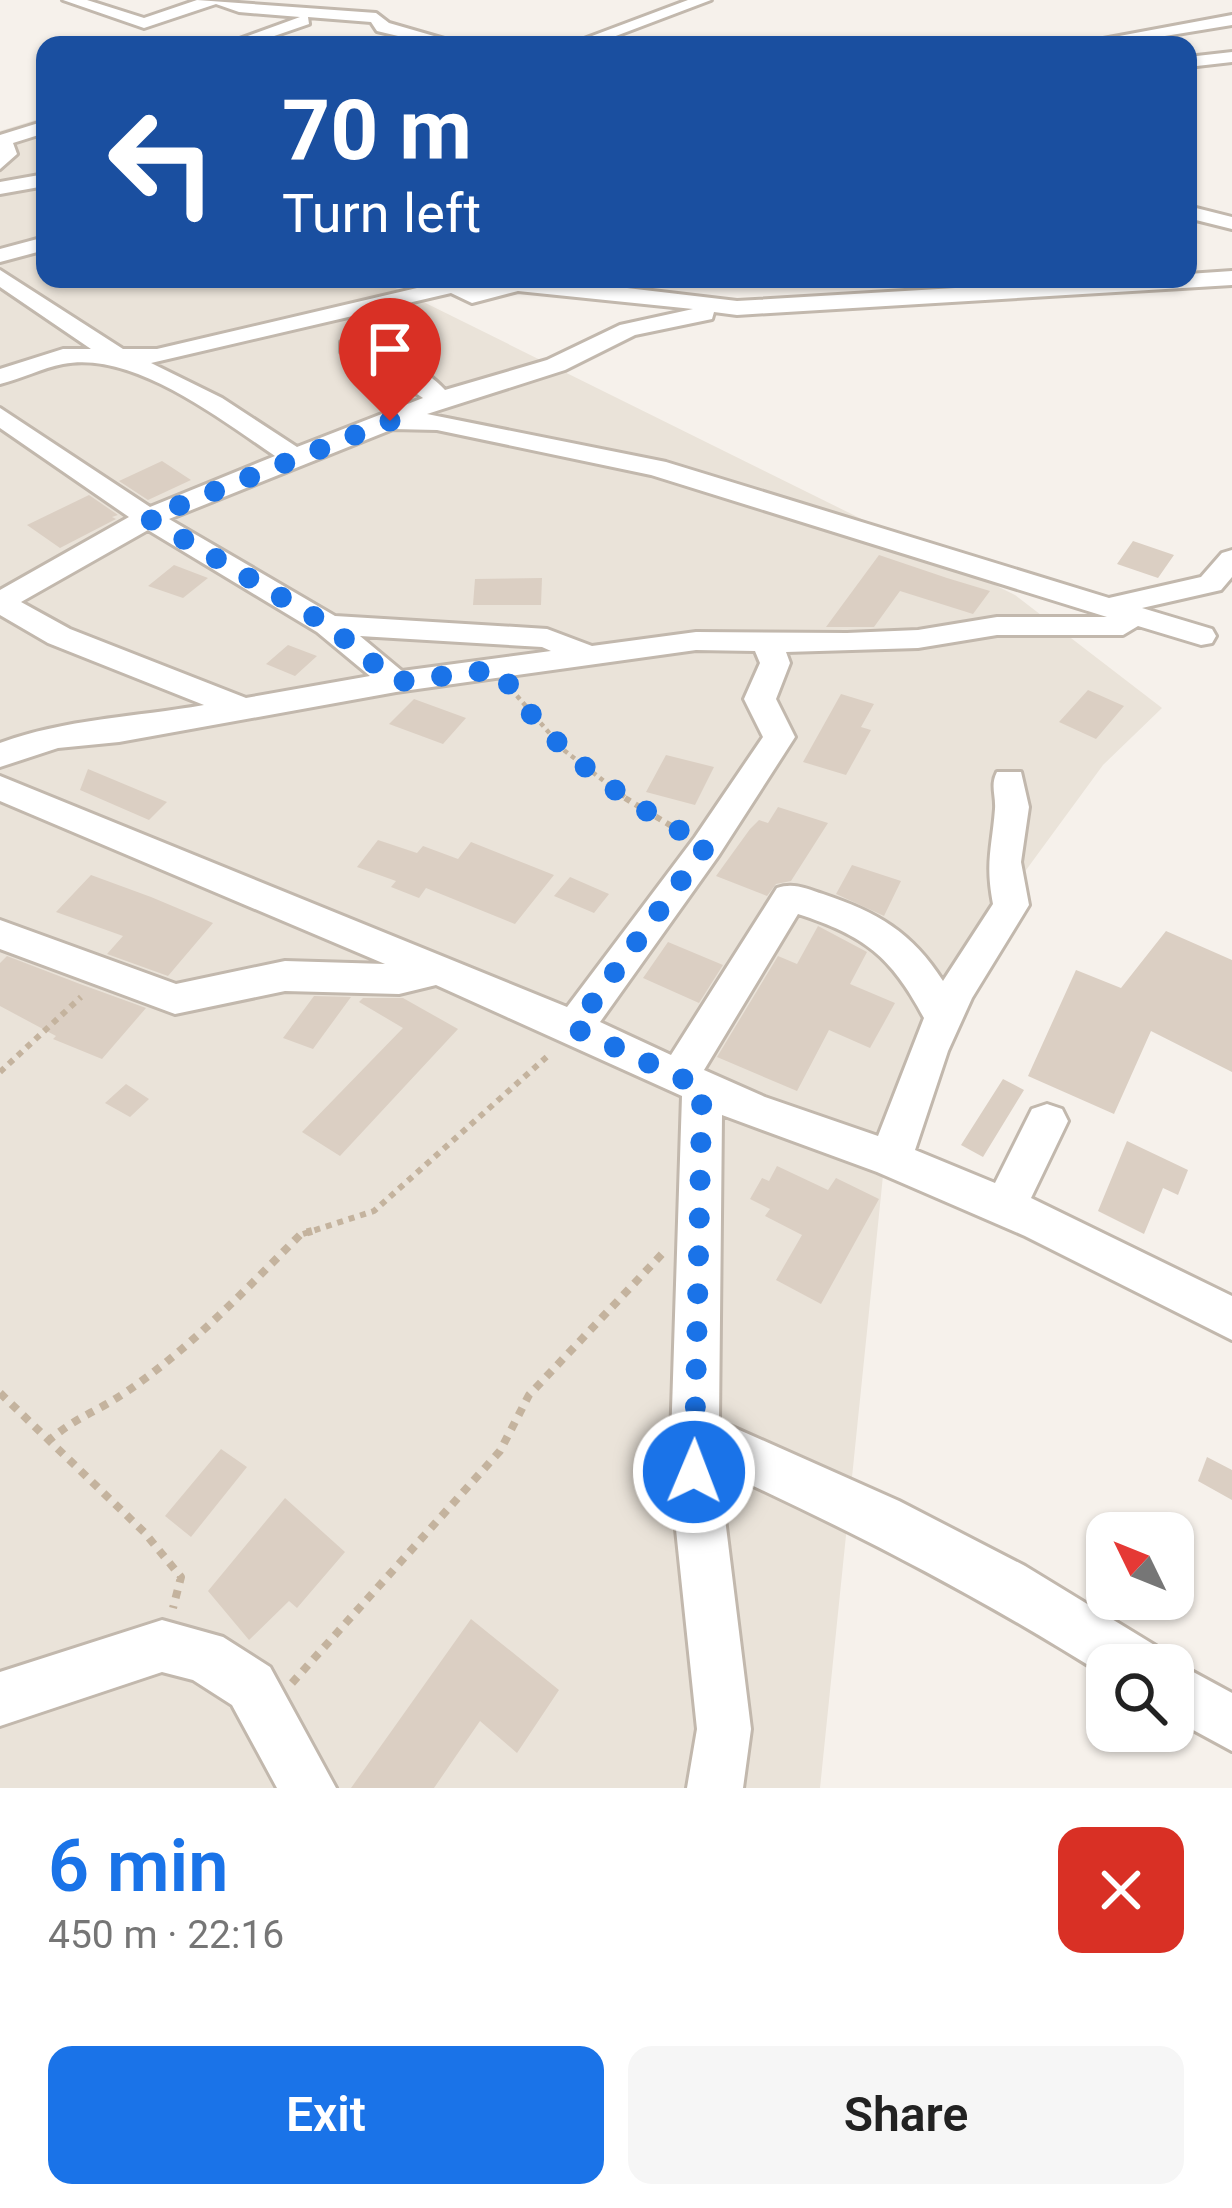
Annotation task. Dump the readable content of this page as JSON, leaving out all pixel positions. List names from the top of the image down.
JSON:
{
  "north": "top left",
  "page": {
    "turn": ["70 m", "Turn left"],
    "heading": ["6 min", "450 m · 22:16"],
    "buttons": ["Exit", "Share"]
  }
}
